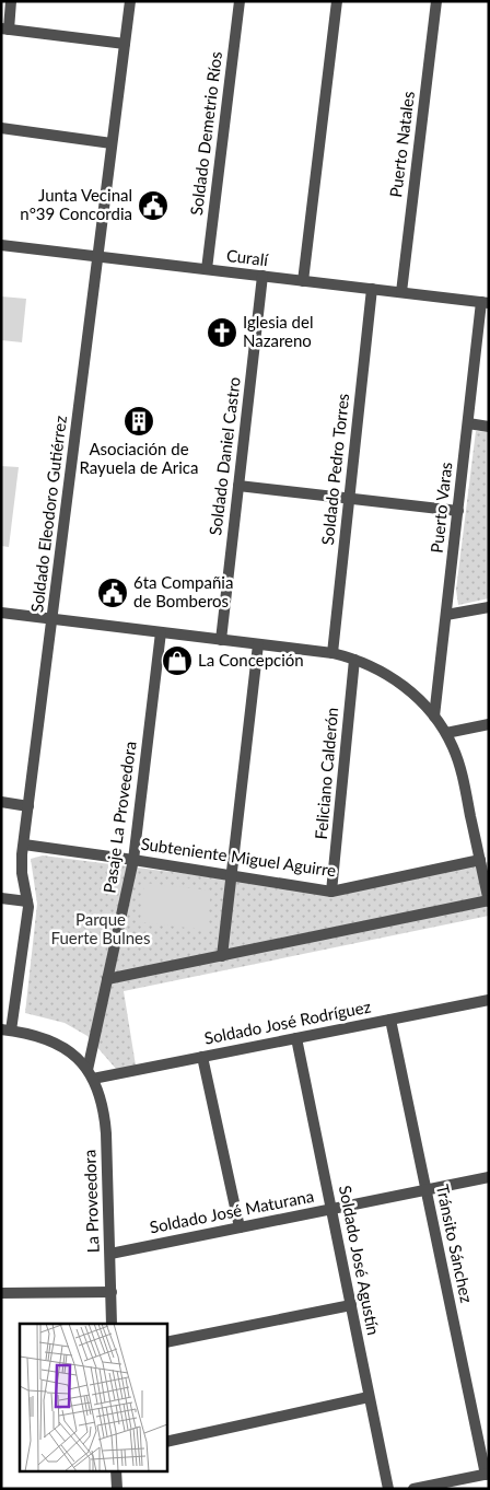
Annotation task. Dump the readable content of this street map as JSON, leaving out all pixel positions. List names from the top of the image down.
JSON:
{
  "streets": {
    "street": [
      "Soldado Demetrio Ríos",
      "Puerto Natales",
      "Curalí",
      "Soldado Daniel Castro",
      "Soldado Pedro Torres",
      "Puerto Varas",
      "Soldado Eleodoro Gutiérrez",
      "Feliciano Calderón",
      "Pasaje La Proveedora",
      "Subteniente Miguel Aguirre",
      "Soldado José Rodríguez",
      "La Proveedora",
      "Soldado José Maturana",
      "Tránsito Sánchez",
      "Soldado José Agustín"
    ]
  },
  "crossings": [
    ["Soldado Demetrio Ríos", "Curalí"],
    ["Puerto Natales", "Curalí"],
    ["Curalí", "Soldado Daniel Castro"],
    ["Curalí", "Soldado Pedro Torres"],
    ["Curalí", "Puerto Varas"],
    ["Curalí", "Soldado Eleodoro Gutiérrez"],
    ["Soldado Eleodoro Gutiérrez", "Subteniente Miguel Aguirre"],
    ["Feliciano Calderón", "Subteniente Miguel Aguirre"],
    ["Pasaje La Proveedora", "Subteniente Miguel Aguirre"],
    ["Pasaje La Proveedora", "Soldado José Rodríguez"],
    ["Pasaje La Proveedora", "La Proveedora"],
    ["Soldado José Rodríguez", "La Proveedora"],
    ["Soldado José Rodríguez", "Tránsito Sánchez"],
    ["Soldado José Rodríguez", "Soldado José Agustín"],
    ["La Proveedora", "Soldado José Maturana"],
    ["Soldado José Maturana", "Tránsito Sánchez"],
    ["Soldado José Maturana", "Soldado José Agustín"]
  ],
  "parks": ["Parque Fuerte Bulnes"],
  "places": {
    "public building": ["Junta Vecinal n°39 Concordia", "6ta Compañia de Bomberos"],
    "church": ["Iglesia del Nazareno"],
    "building": ["Asociación de Rayuela de Arica"],
    "shop": ["La Concepción"]
  }
}
